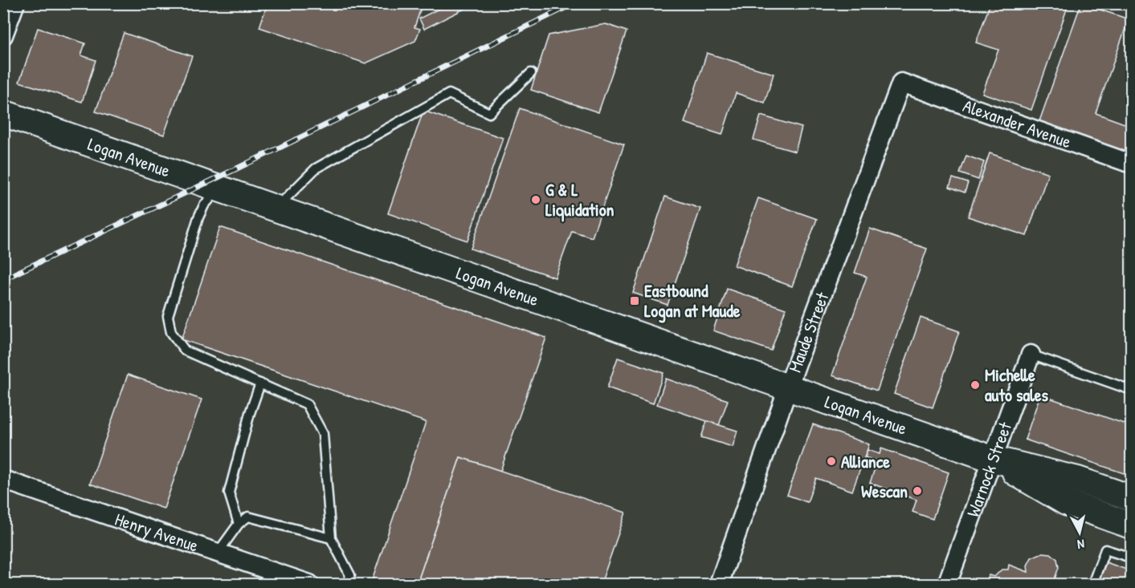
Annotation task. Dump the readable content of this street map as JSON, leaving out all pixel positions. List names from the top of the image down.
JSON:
{
  "streets": {
    "main road": ["Logan Avenue"],
    "street": [
      "Alexander Avenue",
      "Maude Street",
      "Warnock Street",
      "Henry Avenue"
    ]
  },
  "crossings": [
    ["Alexander Avenue", "Maude Street"],
    ["Logan Avenue", "Maude Street"],
    ["Logan Avenue", "Warnock Street"]
  ],
  "places": {
    "other": [
      "G & L Liquidation",
      "Michelle auto sales",
      "Alliance",
      "Wescan"
    ],
    "transit": ["Eastbound Logan at Maude"]
  },
  "north": "bottom"
}
